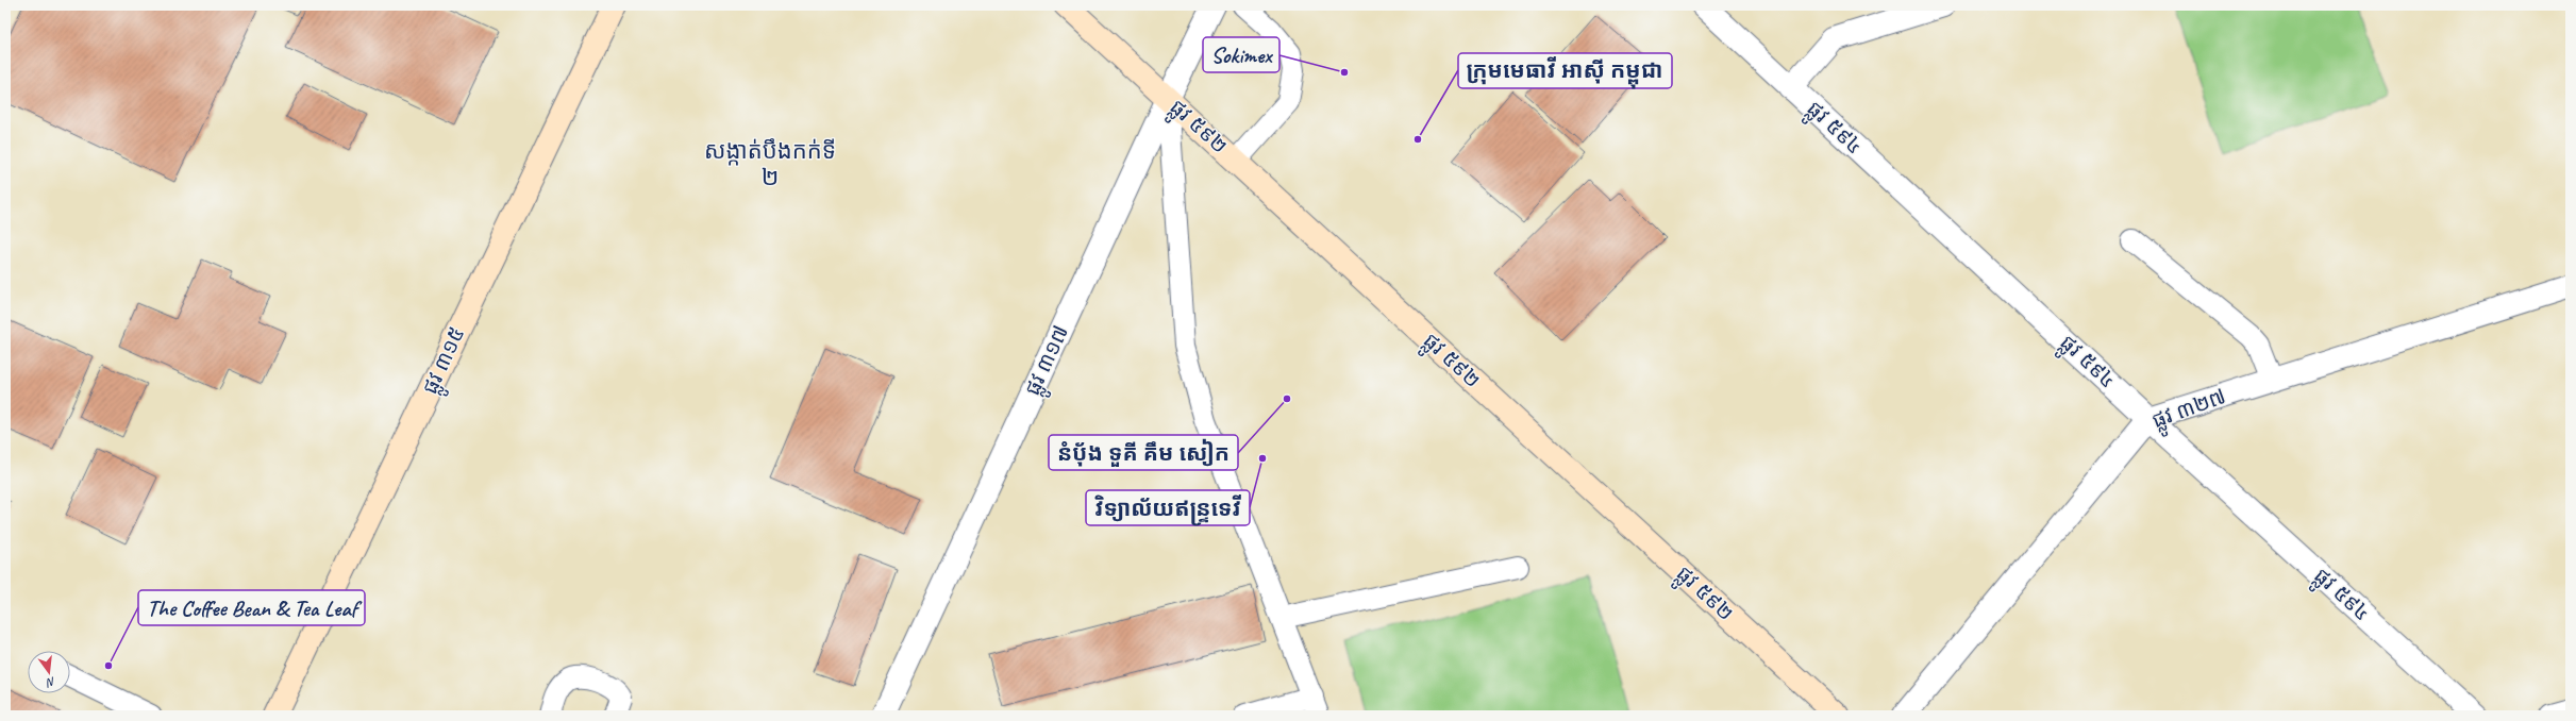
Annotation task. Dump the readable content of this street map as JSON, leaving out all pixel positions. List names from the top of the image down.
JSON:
{
  "streets": {
    "street": [
      "ផ្លូវ ៥៩២",
      "ផ្លូវ ៥៩៤",
      "ផ្លូវ ៣១៥",
      "ផ្លូវ ៣១៧",
      "ផ្លូវ ៣២៧"
    ]
  },
  "crossings": [
    ["ផ្លូវ ៥៩២", "ផ្លូវ ៣១៧"],
    ["ផ្លូវ ៥៩៤", "ផ្លូវ ៣២៧"]
  ],
  "districts": ["សង្កាត់បឹងកក់ទី ២"],
  "places": [
    "Sokimex",
    "ក្រុមមេធាវី អាស៊ី កម្ពុជា",
    "នំប៉័ង ទួគី គឹម សៀក",
    "វិទ្យាល័យឥន្រ្ទទេវី",
    "The Coffee Bean & Tea Leaf"
  ],
  "north": "bottom"
}
